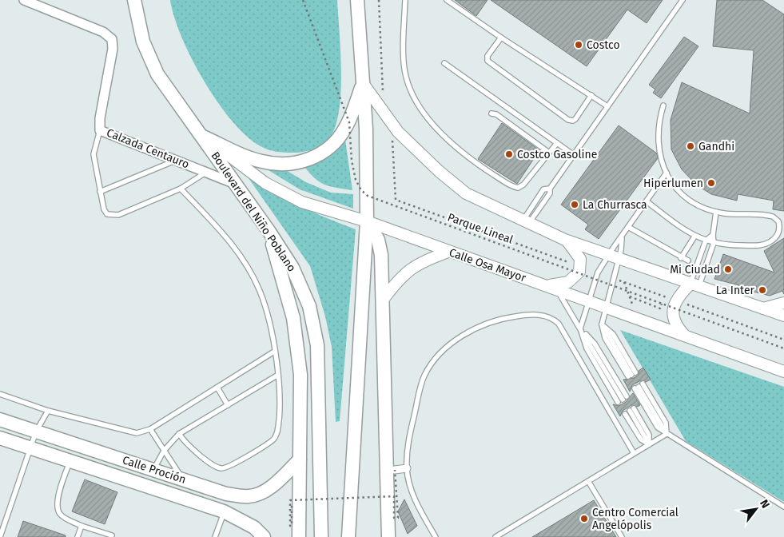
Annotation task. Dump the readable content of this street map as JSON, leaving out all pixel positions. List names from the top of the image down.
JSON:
{
  "streets": {
    "main road": ["Boulevard del Niño Poblano", "Calle Proción"],
    "street": ["Calzada Centauro", "Calle Osa Mayor"],
    "path": ["Parque Lineal"]
  },
  "crossings": [
    ["Calzada Centauro", "Boulevard del Niño Poblano"],
    ["Boulevard del Niño Poblano", "Calle Osa Mayor"]
  ],
  "places": [
    "Costco",
    "Gandhi",
    "Costco Gasoline",
    "Hiperlumen",
    "La Churrasca",
    "Mi Ciudad",
    "La Inter",
    "Centro Comercial Angelópolis"
  ],
  "north": "top right"
}
